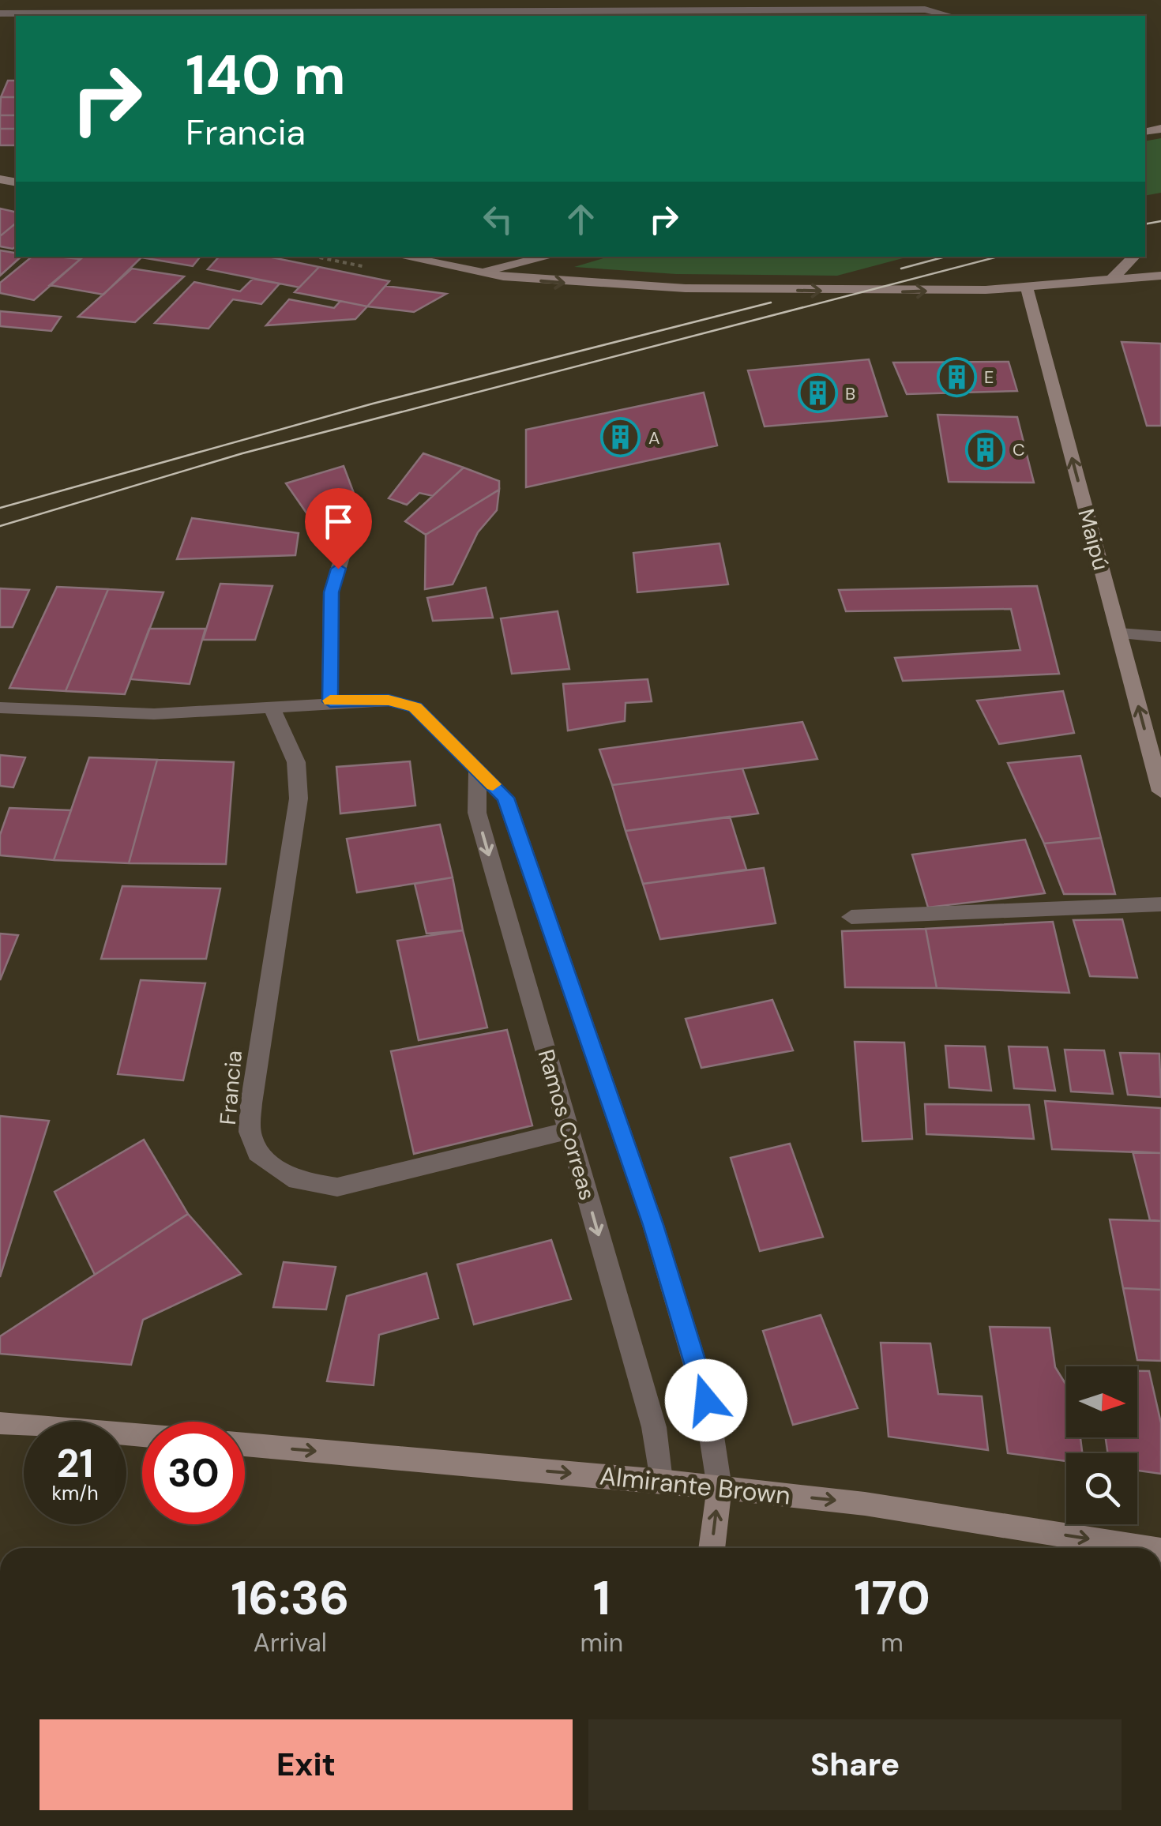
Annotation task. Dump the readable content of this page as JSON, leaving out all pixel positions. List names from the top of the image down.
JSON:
{
  "streets": {
    "street": [
      "Maipú",
      "Francia",
      "Ramos Correas",
      "Almirante Brown"
    ]
  },
  "crossings": [
    ["Francia", "Ramos Correas"],
    ["Ramos Correas", "Almirante Brown"]
  ],
  "one_way": ["Maipú", "Almirante Brown"],
  "places": {
    "building": [
      "E",
      "B",
      "A",
      "C"
    ]
  },
  "north": "right",
  "page": {
    "turn": ["140 m", "Francia"],
    "speed": "21 km/h",
    "limit": "30",
    "eta": [
      "16:36",
      "Arrival",
      "1",
      "min",
      "170",
      "m"
    ],
    "buttons": ["Exit", "Share"]
  }
}
